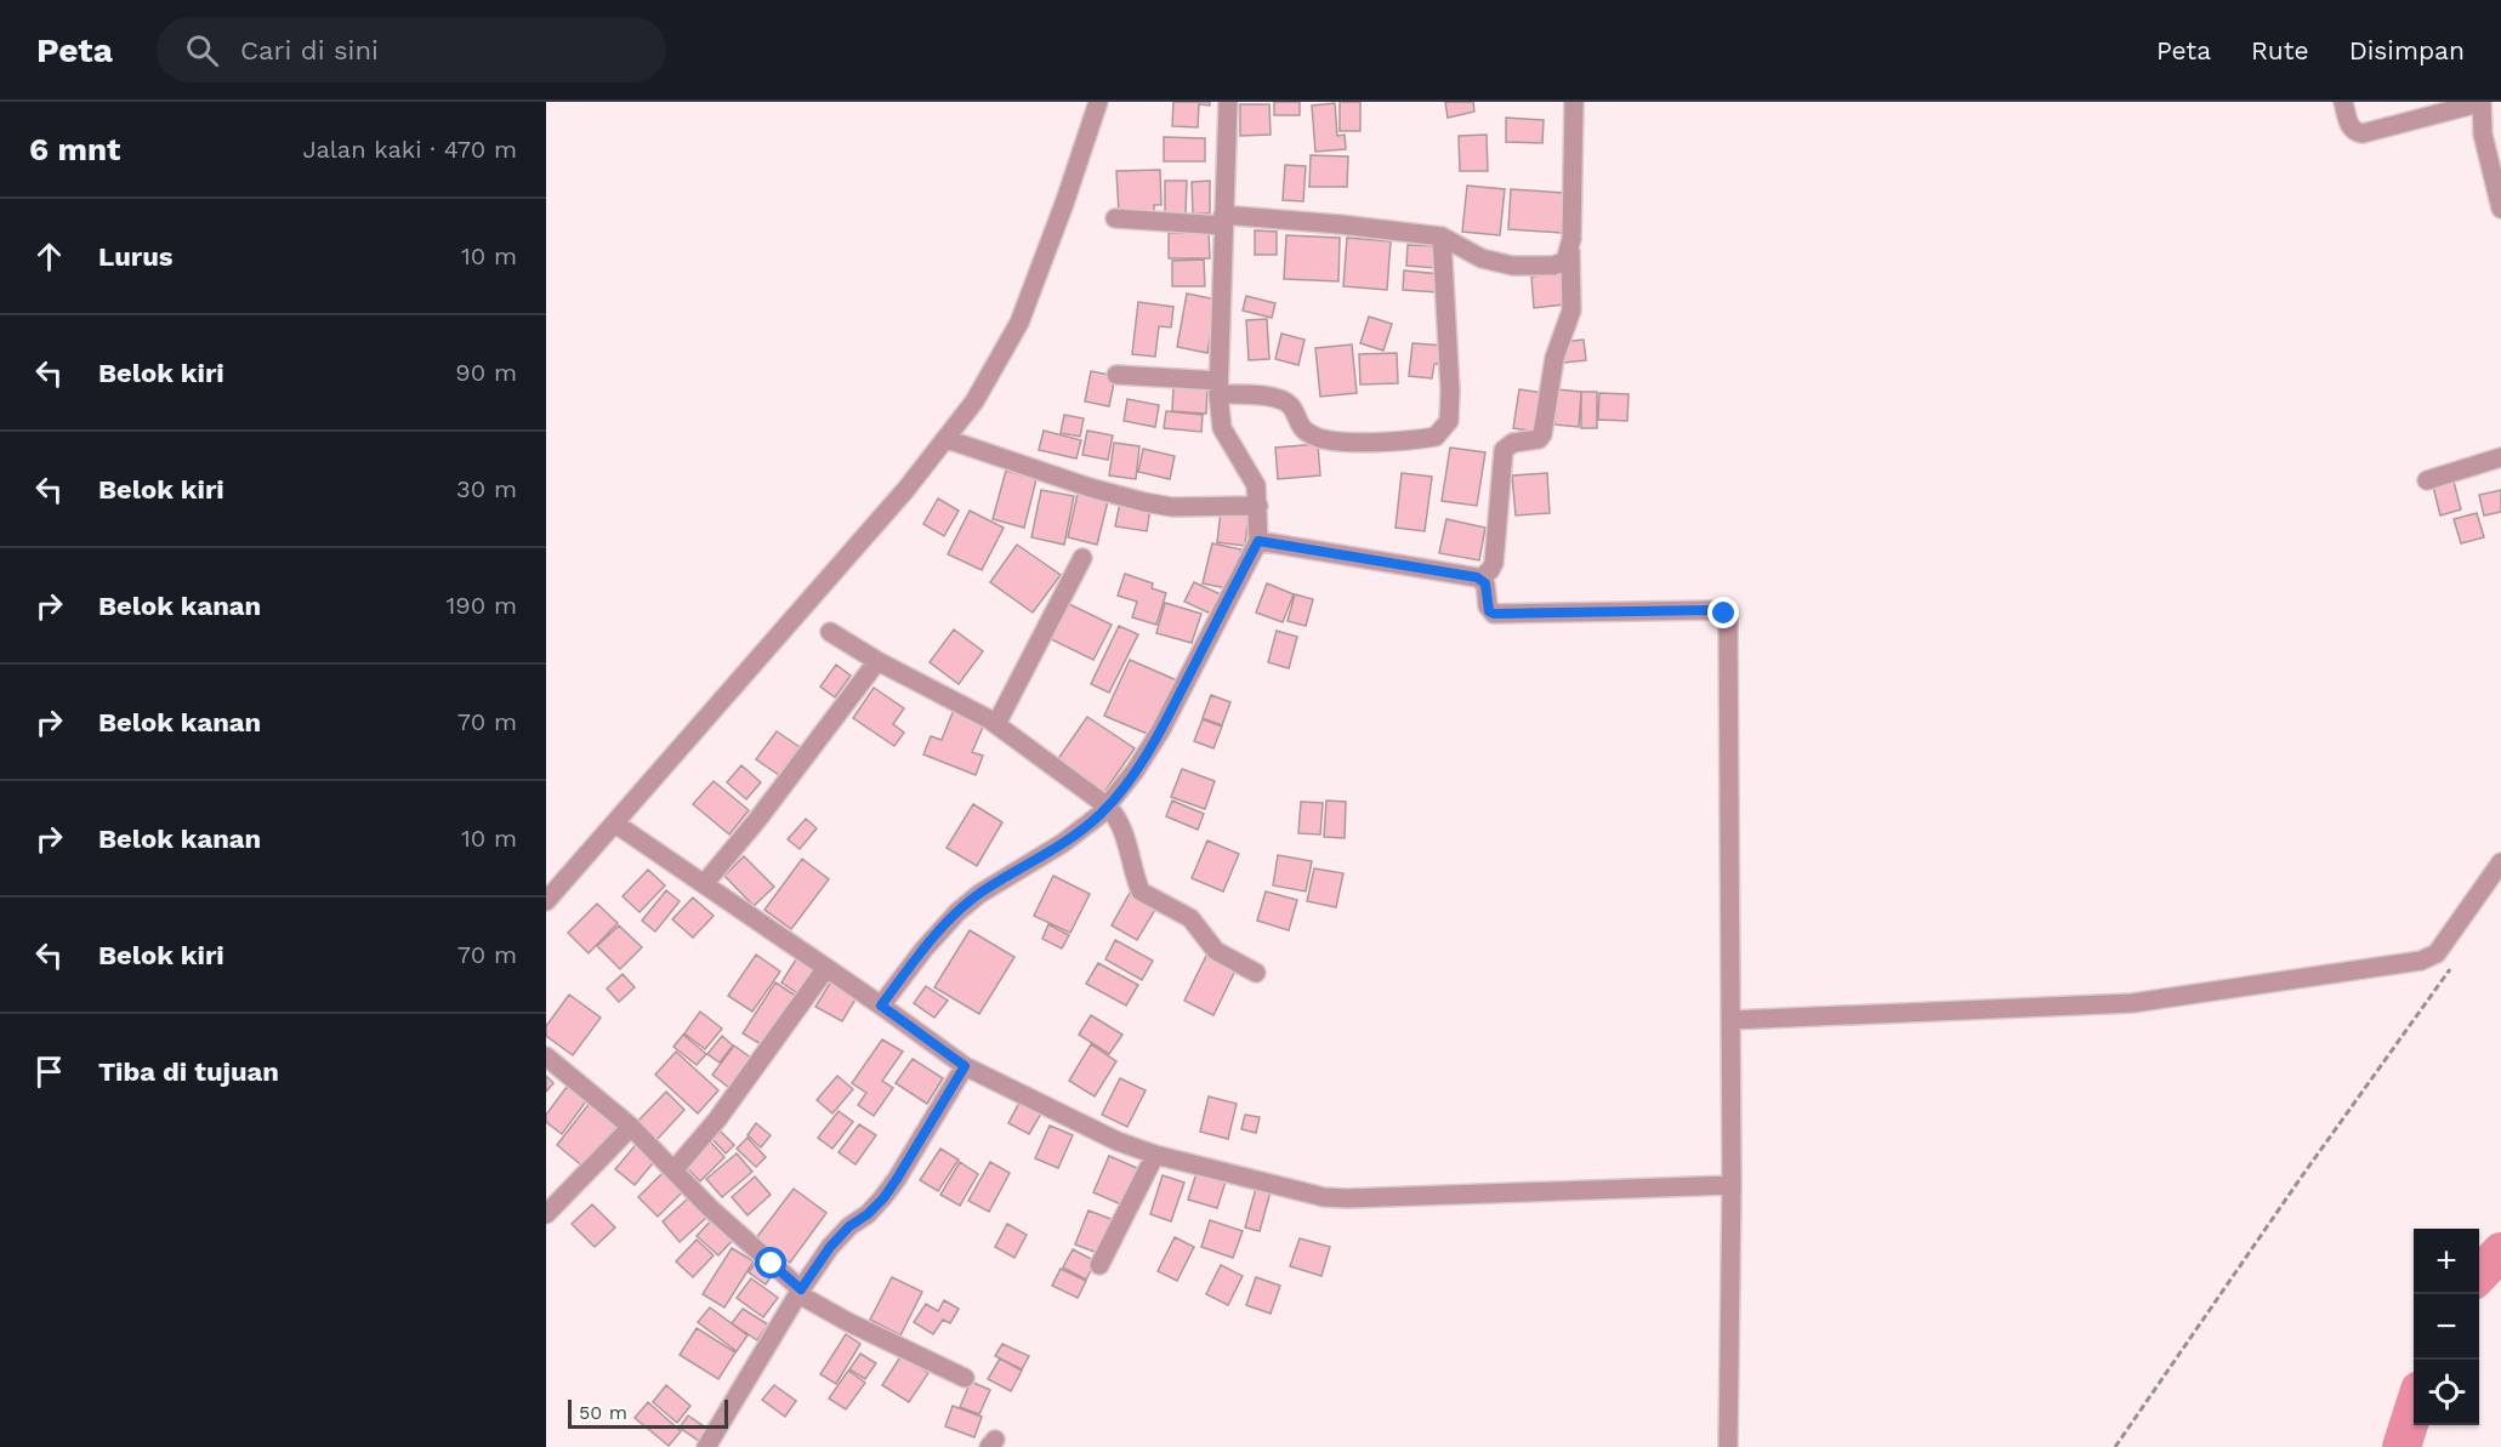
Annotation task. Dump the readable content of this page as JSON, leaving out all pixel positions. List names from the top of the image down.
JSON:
{
  "scale_bar": "50 m",
  "page": {
    "header": "Peta",
    "search": "Cari di sini",
    "nav": ["Peta", "Rute", "Disimpan"],
    "heading": ["6 mnt", "Jalan kaki · 470 m"],
    "list": [
      ["Lurus", "10 m"],
      ["Belok kiri", "90 m"],
      ["Belok kiri", "30 m"],
      ["Belok kanan", "190 m"],
      ["Belok kanan", "70 m"],
      ["Belok kanan", "10 m"],
      ["Belok kiri", "70 m"],
      "Tiba di tujuan"
    ],
    "map_buttons": ["+", "−"],
    "scale": "50 m"
  }
}
